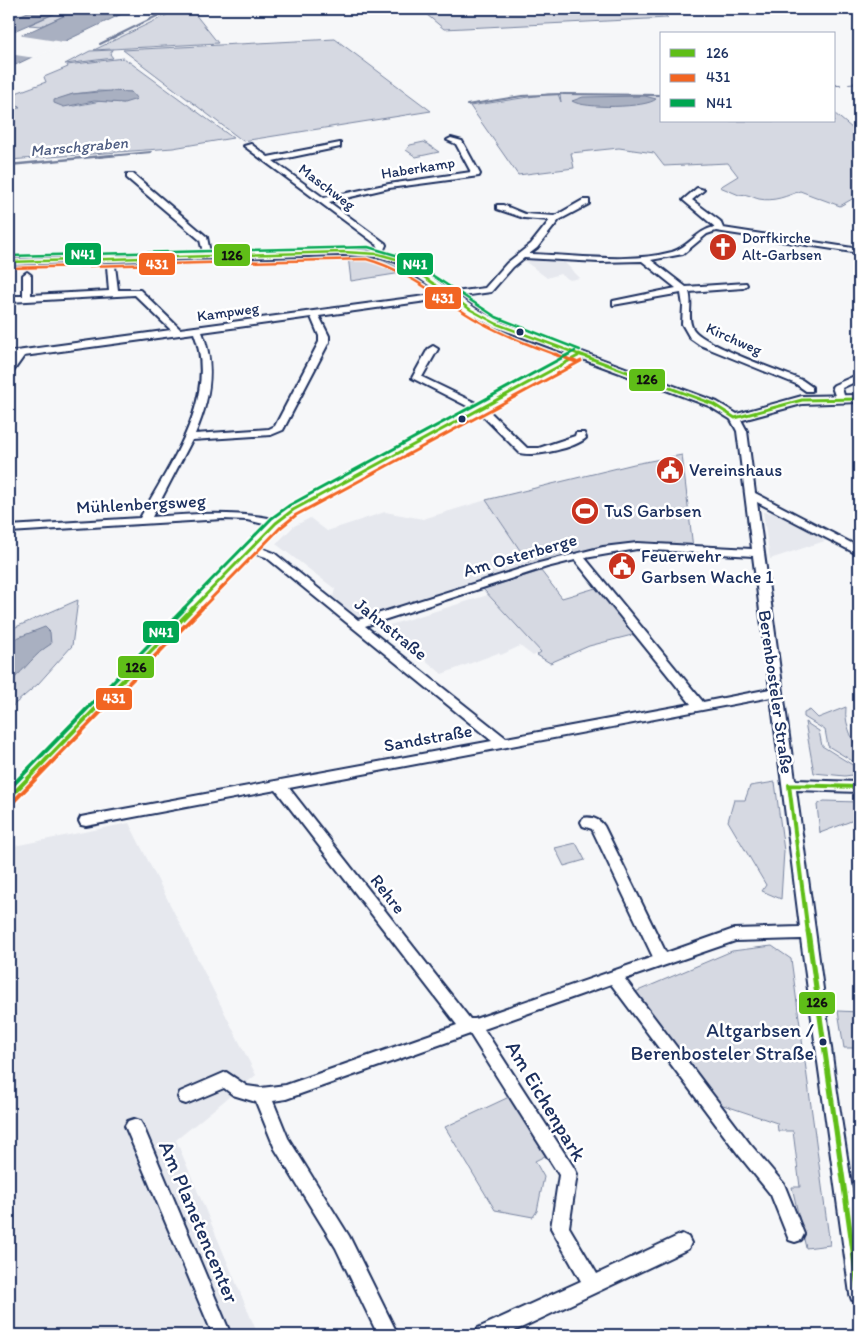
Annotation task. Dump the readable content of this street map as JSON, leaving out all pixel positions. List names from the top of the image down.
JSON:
{
  "streets": {
    "street": [
      "Haberkamp",
      "Maschweg",
      "Kampweg",
      "Kirchweg",
      "Mühlenbergsweg",
      "Am Osterberge",
      "Jahnstraße",
      "Berenbosteler Straße",
      "Sandstraße",
      "Rehre",
      "Am Eichenpark",
      "Am Planetencenter"
    ]
  },
  "crossings": [
    ["Haberkamp", "Maschweg"],
    ["Am Osterberge", "Jahnstraße"],
    ["Am Osterberge", "Berenbosteler Straße"],
    ["Jahnstraße", "Sandstraße"],
    ["Berenbosteler Straße", "Sandstraße"],
    ["Sandstraße", "Rehre"],
    ["Rehre", "Am Eichenpark"]
  ],
  "water": ["Marschgraben"],
  "places": {
    "church": ["Dorfkirche Alt-Garbsen"],
    "public building": ["Vereinshaus", "Feuerwehr Garbsen Wache 1"],
    "sports": ["TuS Garbsen"],
    "other": ["Altgarbsen / Berenbosteler Straße"]
  },
  "lines": ["transit line N41", "transit line 126", "transit line 431"],
  "legend": ["126", "431", "N41"]
}
